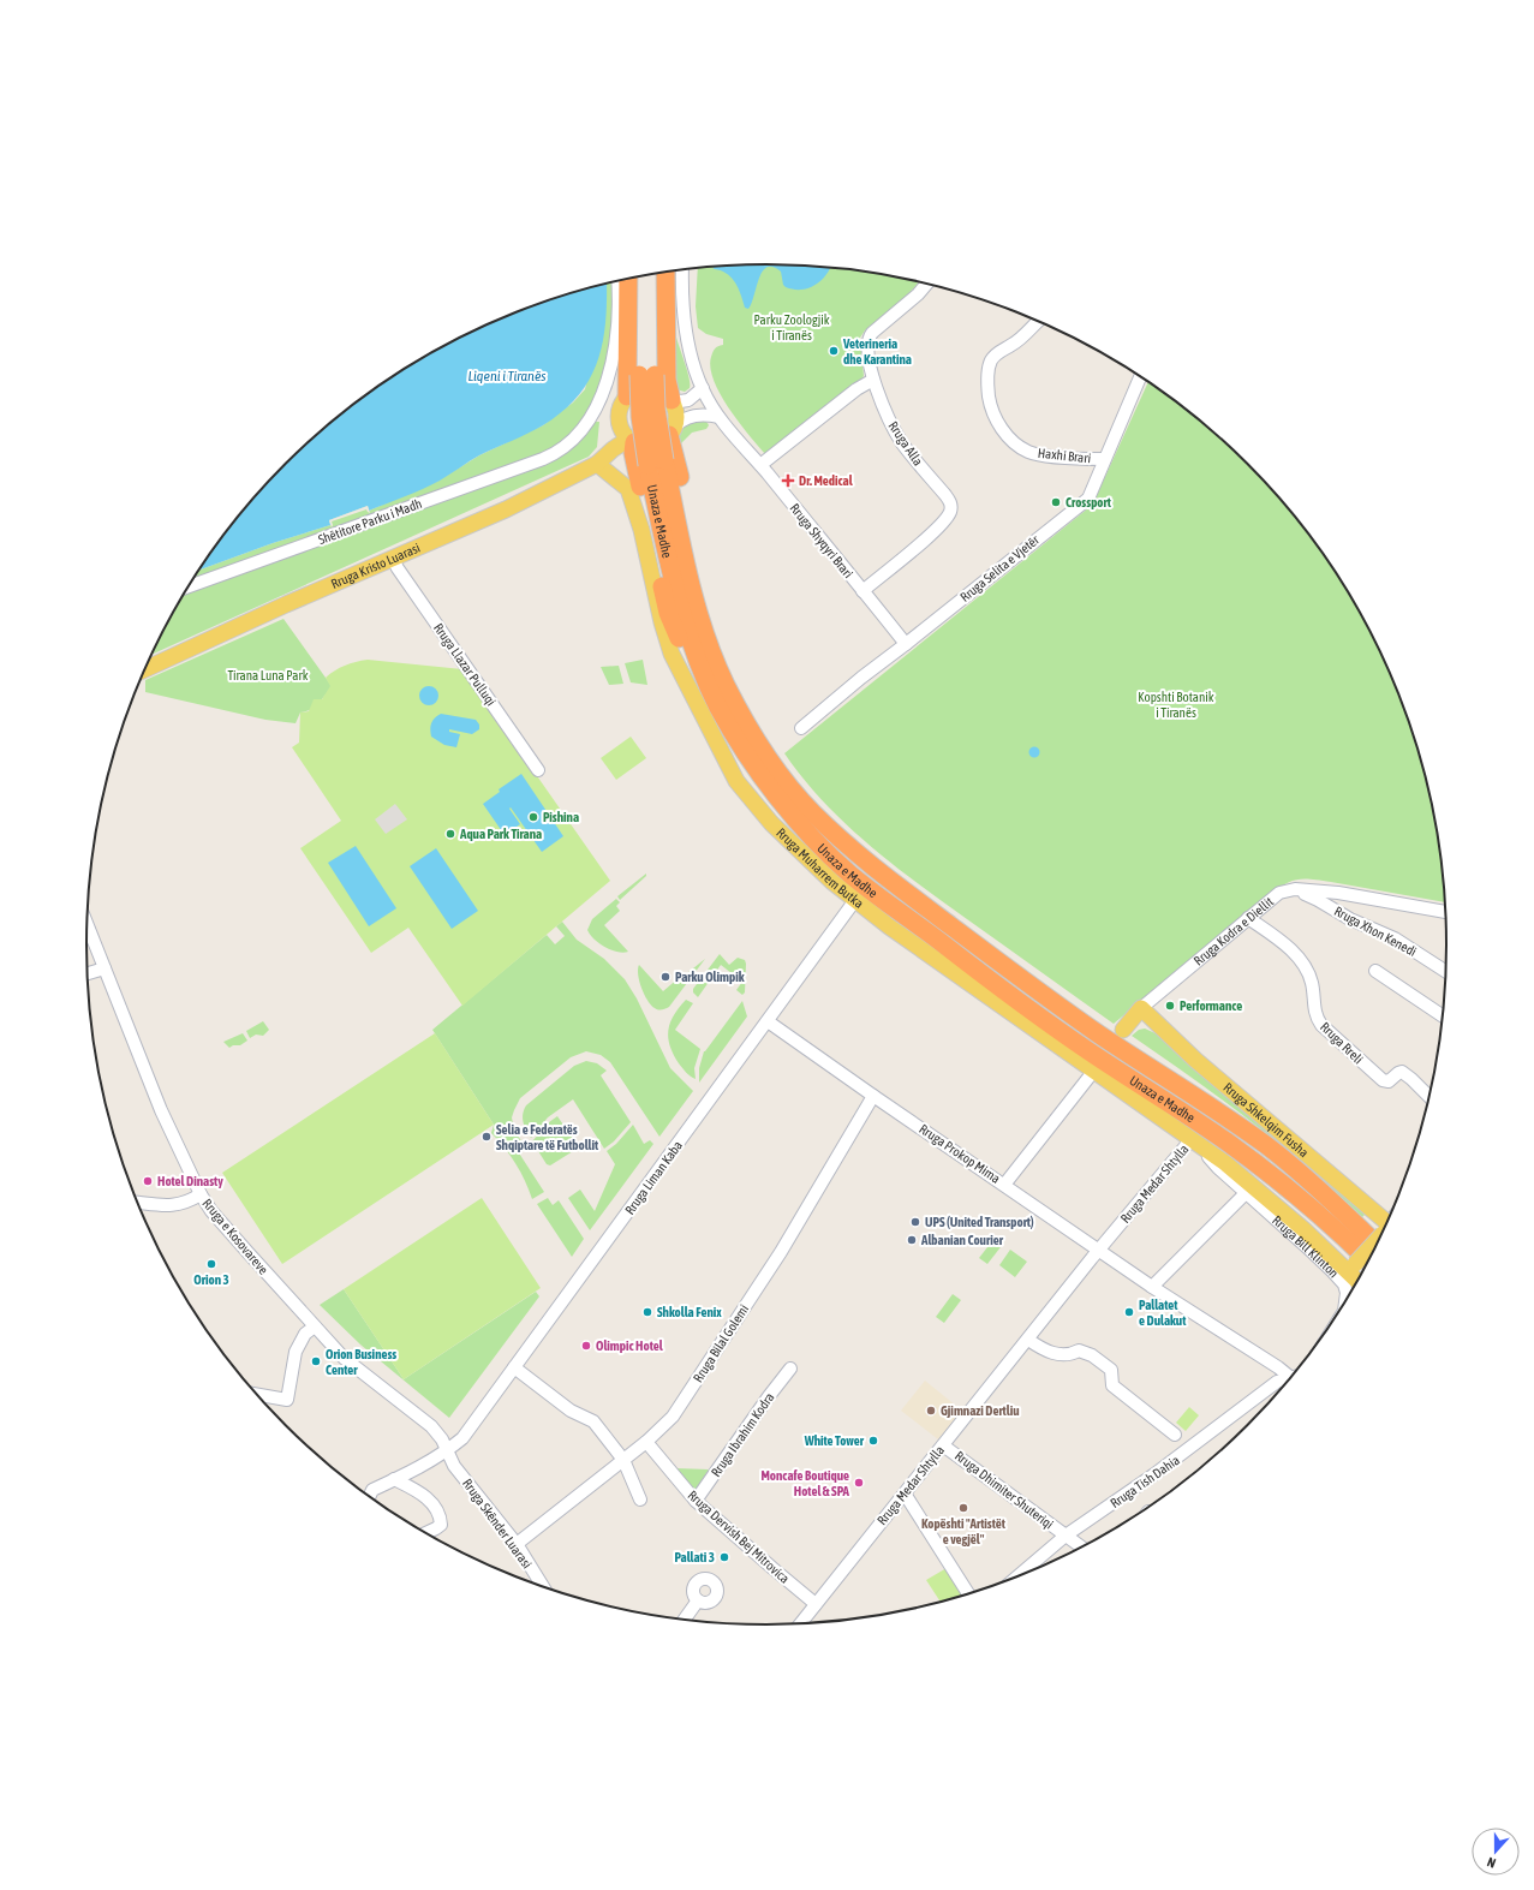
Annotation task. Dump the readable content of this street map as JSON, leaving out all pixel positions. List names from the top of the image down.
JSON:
{
  "streets": {
    "highway": ["Unaza e Madhe"],
    "main road": [
      "Rruga Kristo Luarasi",
      "Rruga Muharrem Butka",
      "Rruga Kodra e Diellit",
      "Rruga Shkelqim Fusha",
      "Rruga Bill Klinton"
    ],
    "street": [
      "Rruga Alla",
      "Haxhi Brari",
      "Shëtitore Parku i Madh",
      "Rruga Shyqyri Brari",
      "Rruga Selita e Vjetër",
      "Rruga Llazar Pulluqi",
      "Rruga Xhon Kenedi",
      "Rruga Rreli",
      "Rruga Prokop Mima",
      "Rruga Liman Kaba",
      "Rruga Medar Shtylla",
      "Rruga e Kosovareve",
      "Rruga Bilal Golemi",
      "Rruga Ibrahim Kodra",
      "Rruga Tish Dahia",
      "Rruga Dhimiter Shuteriqi",
      "Rruga Skënder Luarasi",
      "Rruga Dervish Bej Mitrovica"
    ]
  },
  "crossings": [
    ["Rruga Alla", "Rruga Shyqyri Brari"],
    ["Haxhi Brari", "Rruga Selita e Vjetër"],
    ["Rruga Shyqyri Brari", "Rruga Selita e Vjetër"],
    ["Rruga Kristo Luarasi", "Rruga Llazar Pulluqi"],
    ["Rruga Kristo Luarasi", "Rruga Muharrem Butka"],
    ["Rruga Muharrem Butka", "Rruga Liman Kaba"],
    ["Rruga Muharrem Butka", "Rruga Medar Shtylla"],
    ["Rruga Muharrem Butka", "Rruga Bill Klinton"],
    ["Rruga Kodra e Diellit", "Rruga Xhon Kenedi"],
    ["Rruga Kodra e Diellit", "Rruga Rreli"],
    ["Rruga Kodra e Diellit", "Rruga Shkelqim Fusha"],
    ["Rruga Prokop Mima", "Rruga Liman Kaba"],
    ["Rruga Prokop Mima", "Rruga Medar Shtylla"],
    ["Rruga Prokop Mima", "Rruga Bilal Golemi"],
    ["Rruga Liman Kaba", "Rruga e Kosovareve"],
    ["Rruga Liman Kaba", "Rruga Skënder Luarasi"],
    ["Rruga Medar Shtylla", "Rruga Dhimiter Shuteriqi"],
    ["Rruga Medar Shtylla", "Rruga Dervish Bej Mitrovica"],
    ["Rruga e Kosovareve", "Rruga Skënder Luarasi"],
    ["Rruga Bilal Golemi", "Rruga Skënder Luarasi"],
    ["Rruga Bilal Golemi", "Rruga Dervish Bej Mitrovica"],
    ["Rruga Ibrahim Kodra", "Rruga Dervish Bej Mitrovica"],
    ["Rruga Tish Dahia", "Rruga Dhimiter Shuteriqi"]
  ],
  "water": ["Liqeni i Tiranës"],
  "parks": ["Parku Zoologjik i Tiranës", "Tirana Luna Park", "Kopshti Botanik i Tiranës"],
  "places": {
    "other": [
      "Veterineria dhe Karantina",
      "Crossport",
      "Pishina",
      "Aqua Park Tirana",
      "Parku Olimpik",
      "Performance",
      "Selia e Federatës Shqiptare të Futbollit",
      "Hotel Dinasty",
      "UPS (United Transport)",
      "Albanian Courier",
      "Orion 3",
      "Shkolla Fenix",
      "Pallatet e Dulakut",
      "Olimpic Hotel",
      "Orion Business Center",
      "Gjimnazi Dertliu",
      "White Tower",
      "Moncafe Boutique Hotel & SPA",
      "Kopështi \"Artistët e vegjël\"",
      "Pallati 3"
    ],
    "health": ["Dr. Medical"]
  },
  "north": "bottom"
}
